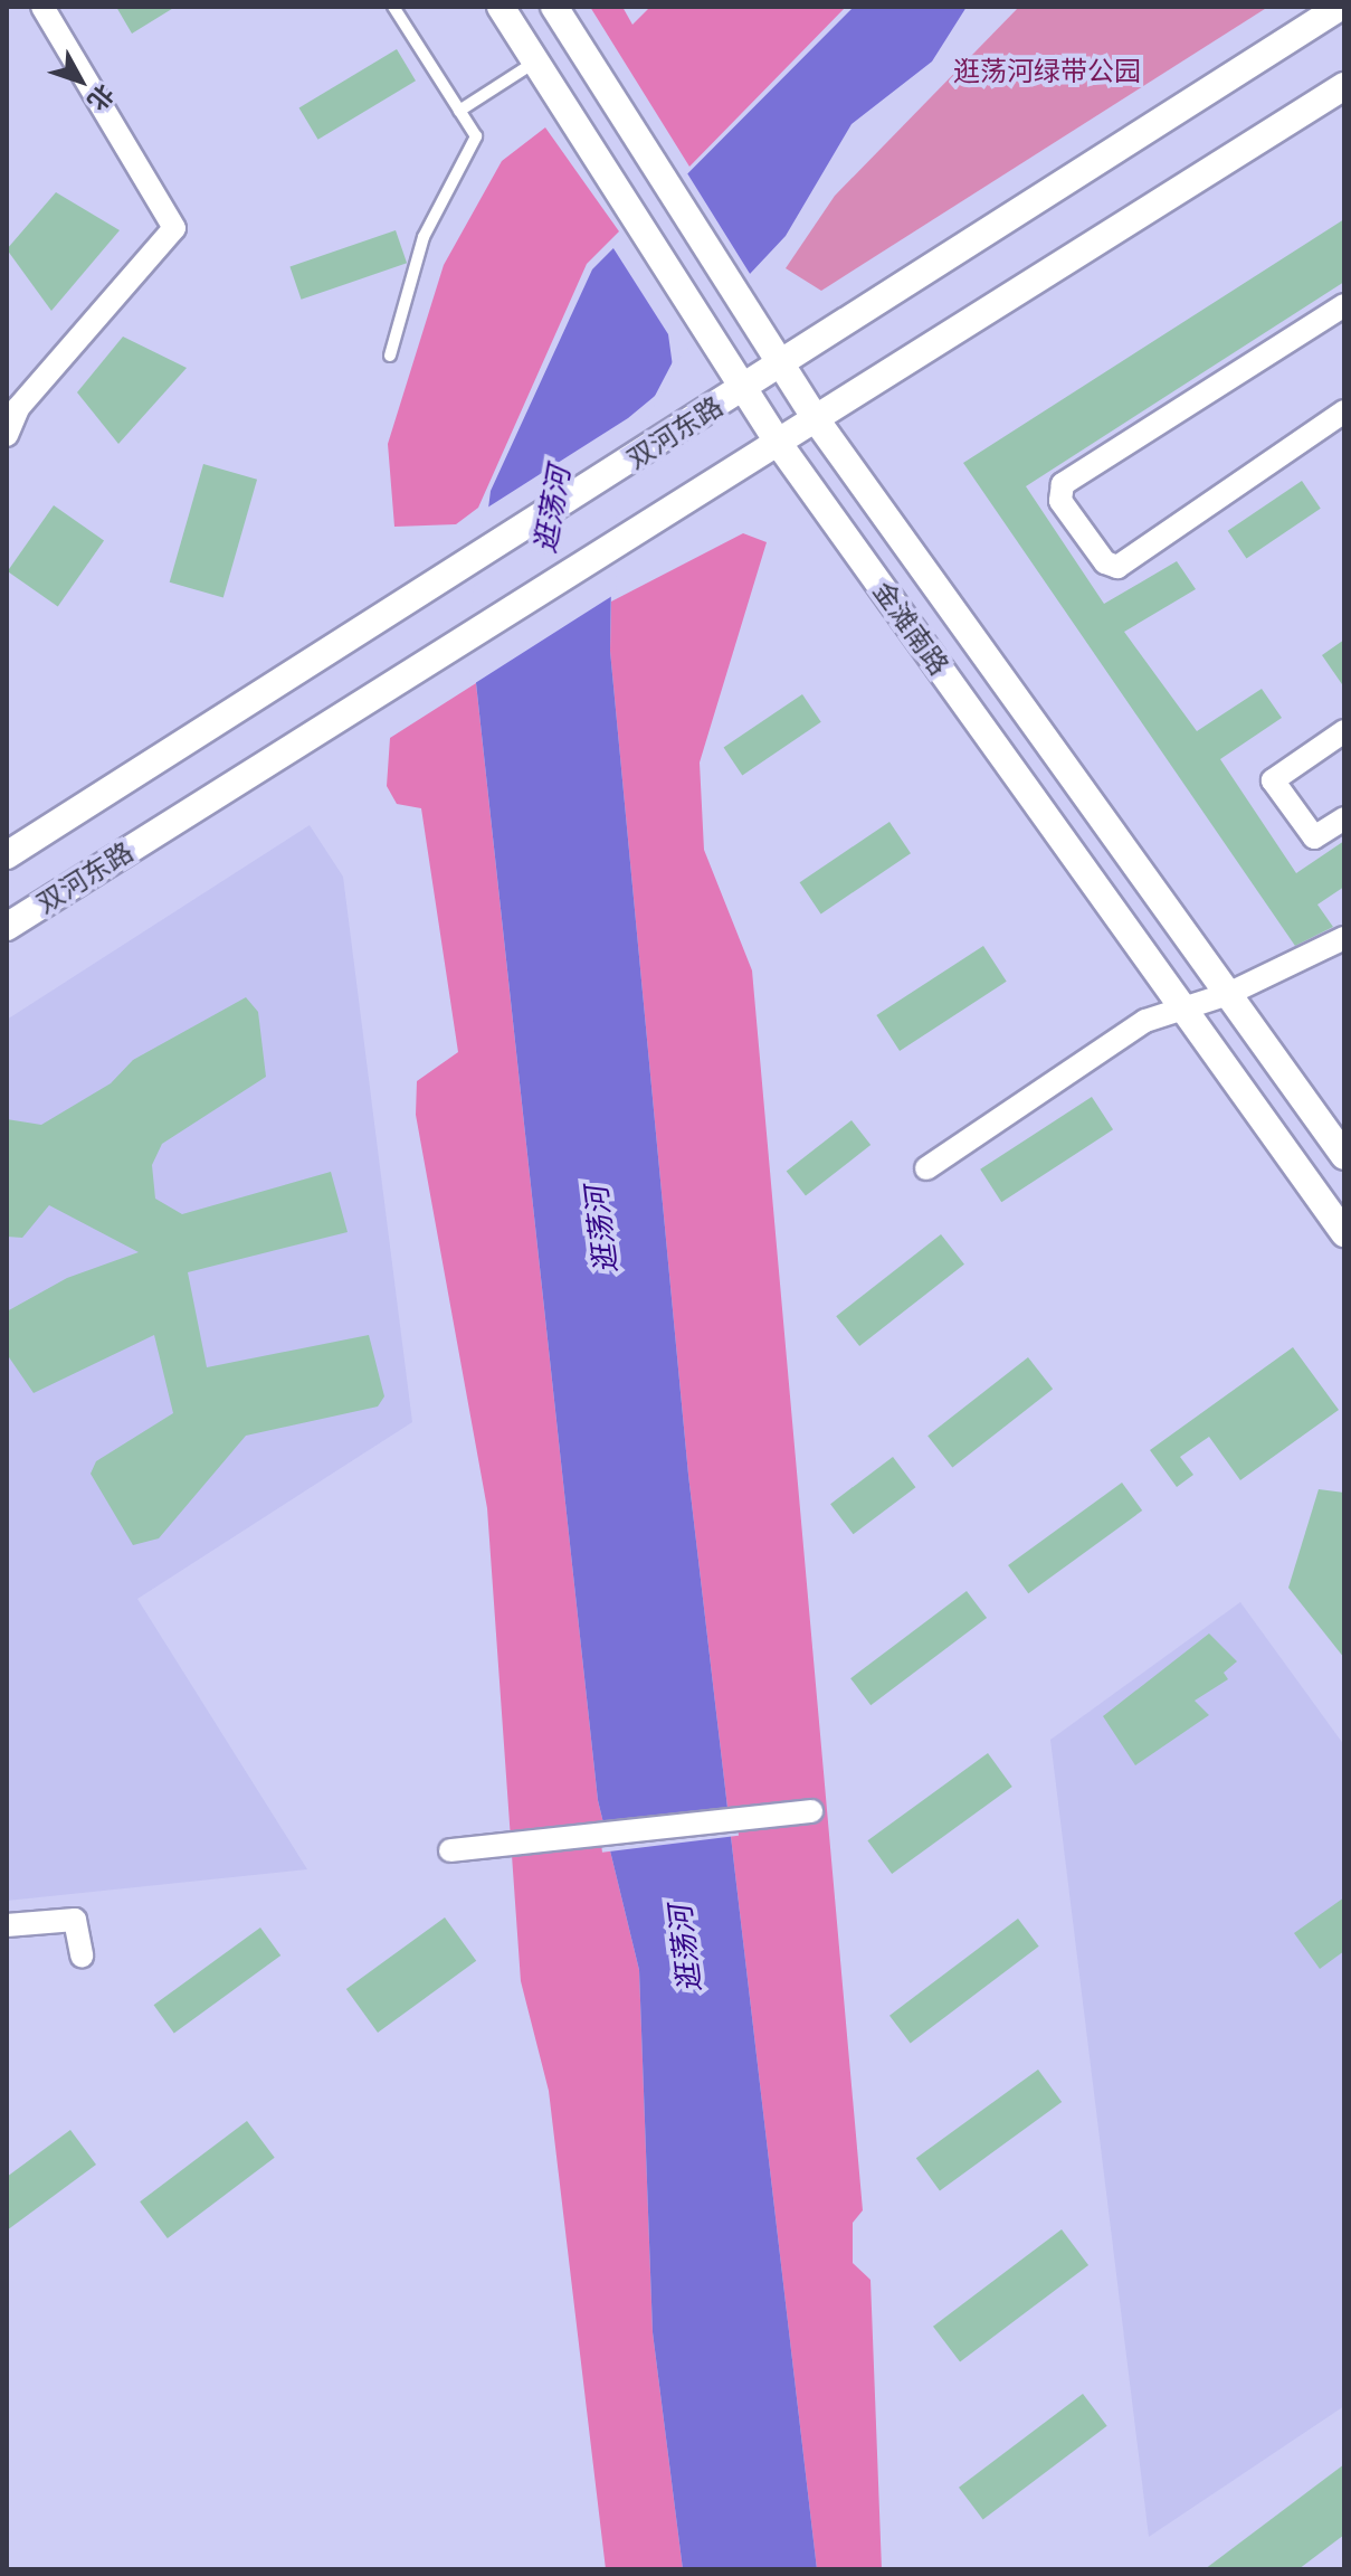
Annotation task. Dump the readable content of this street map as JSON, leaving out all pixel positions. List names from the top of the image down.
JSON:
{
  "streets": {
    "street": ["双河东路", "金滩南路"]
  },
  "crossings": [
    ["双河东路", "金滩南路"]
  ],
  "water": ["逛荡河"],
  "parks": ["逛荡河绿带公园"],
  "north": "bottom right"
}
